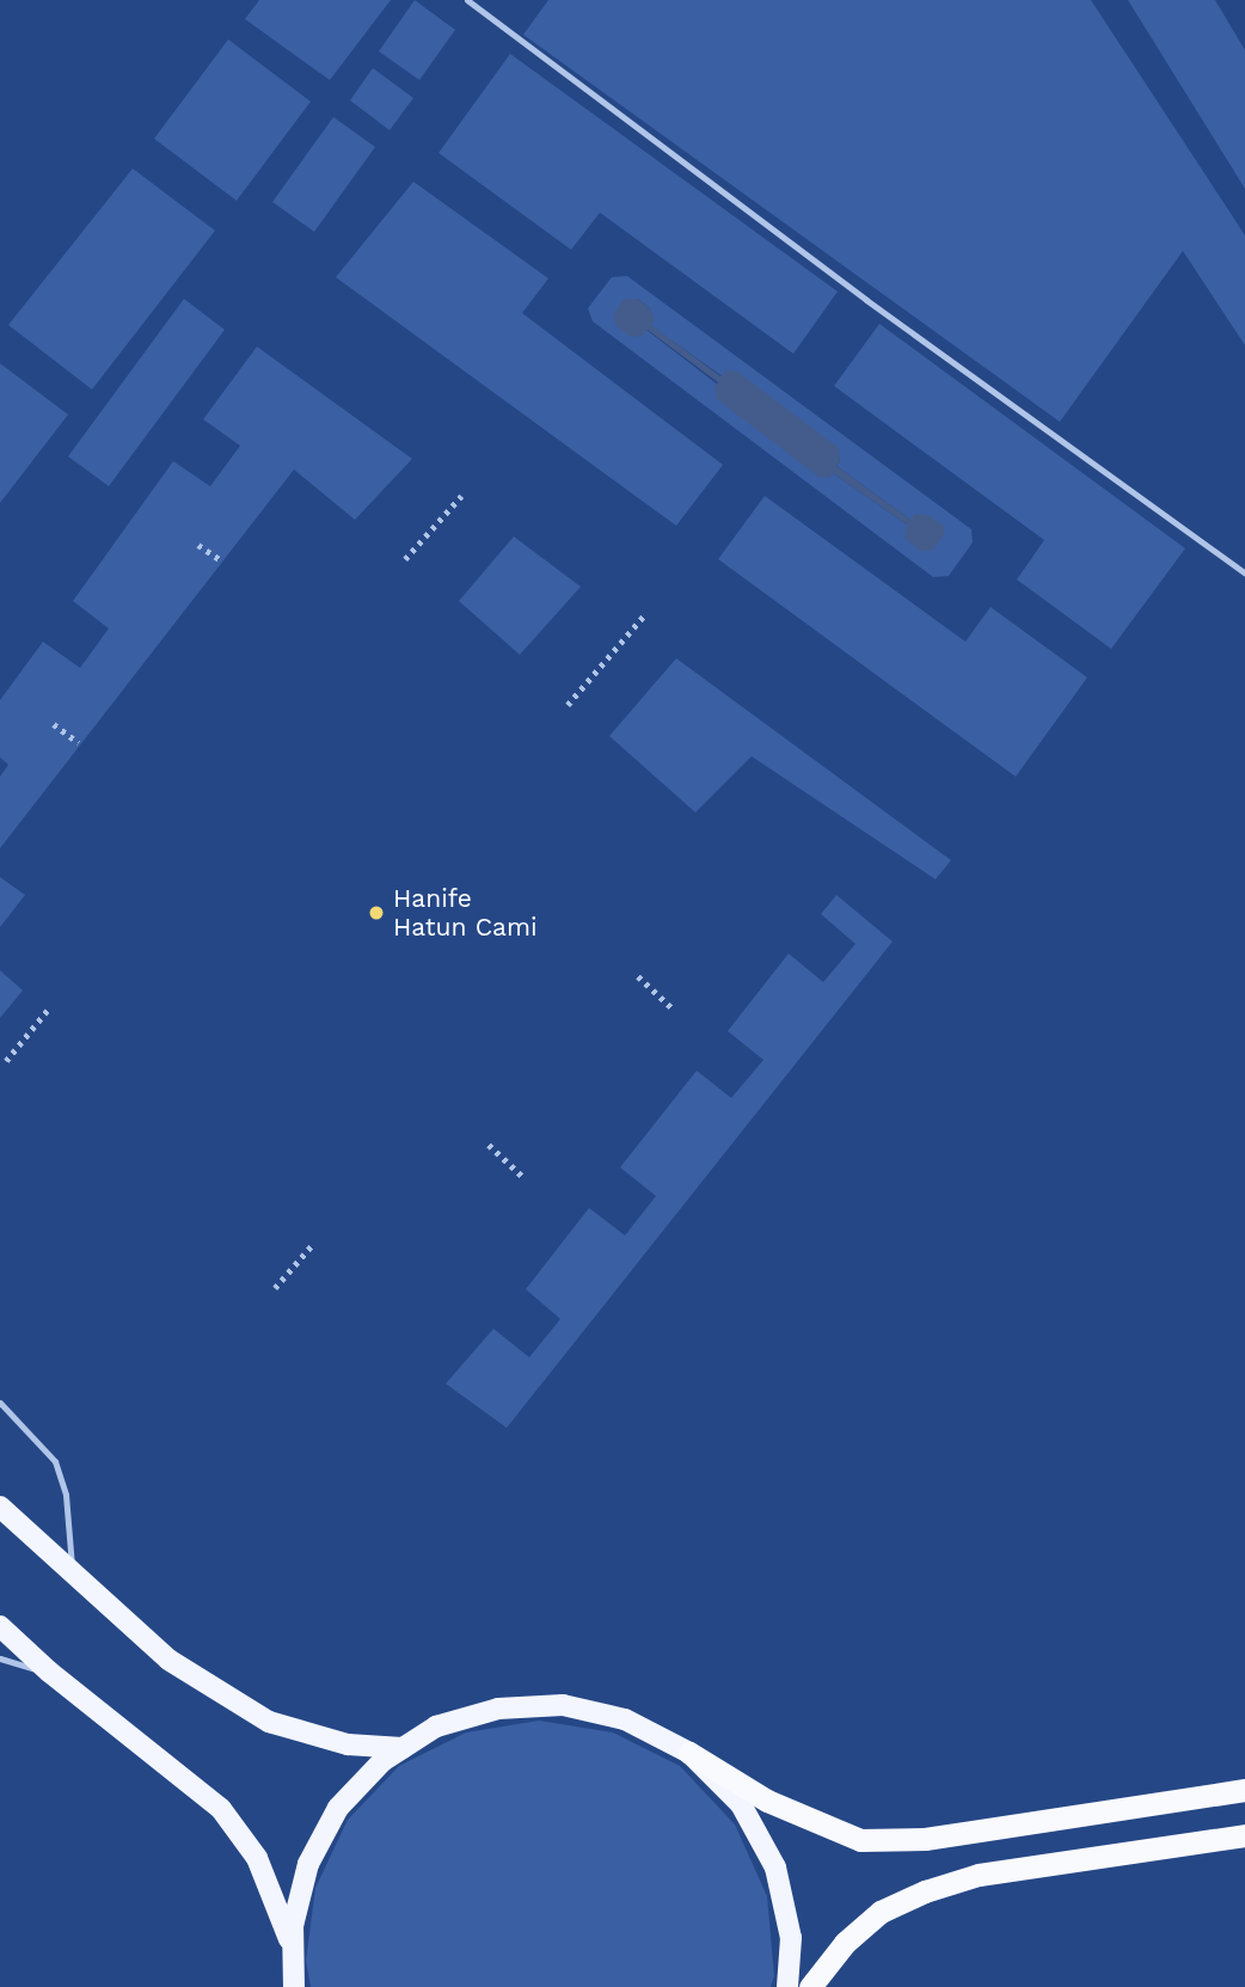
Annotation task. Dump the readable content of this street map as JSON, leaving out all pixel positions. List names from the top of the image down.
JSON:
{
  "places": ["Hanife Hatun Cami"]
}
